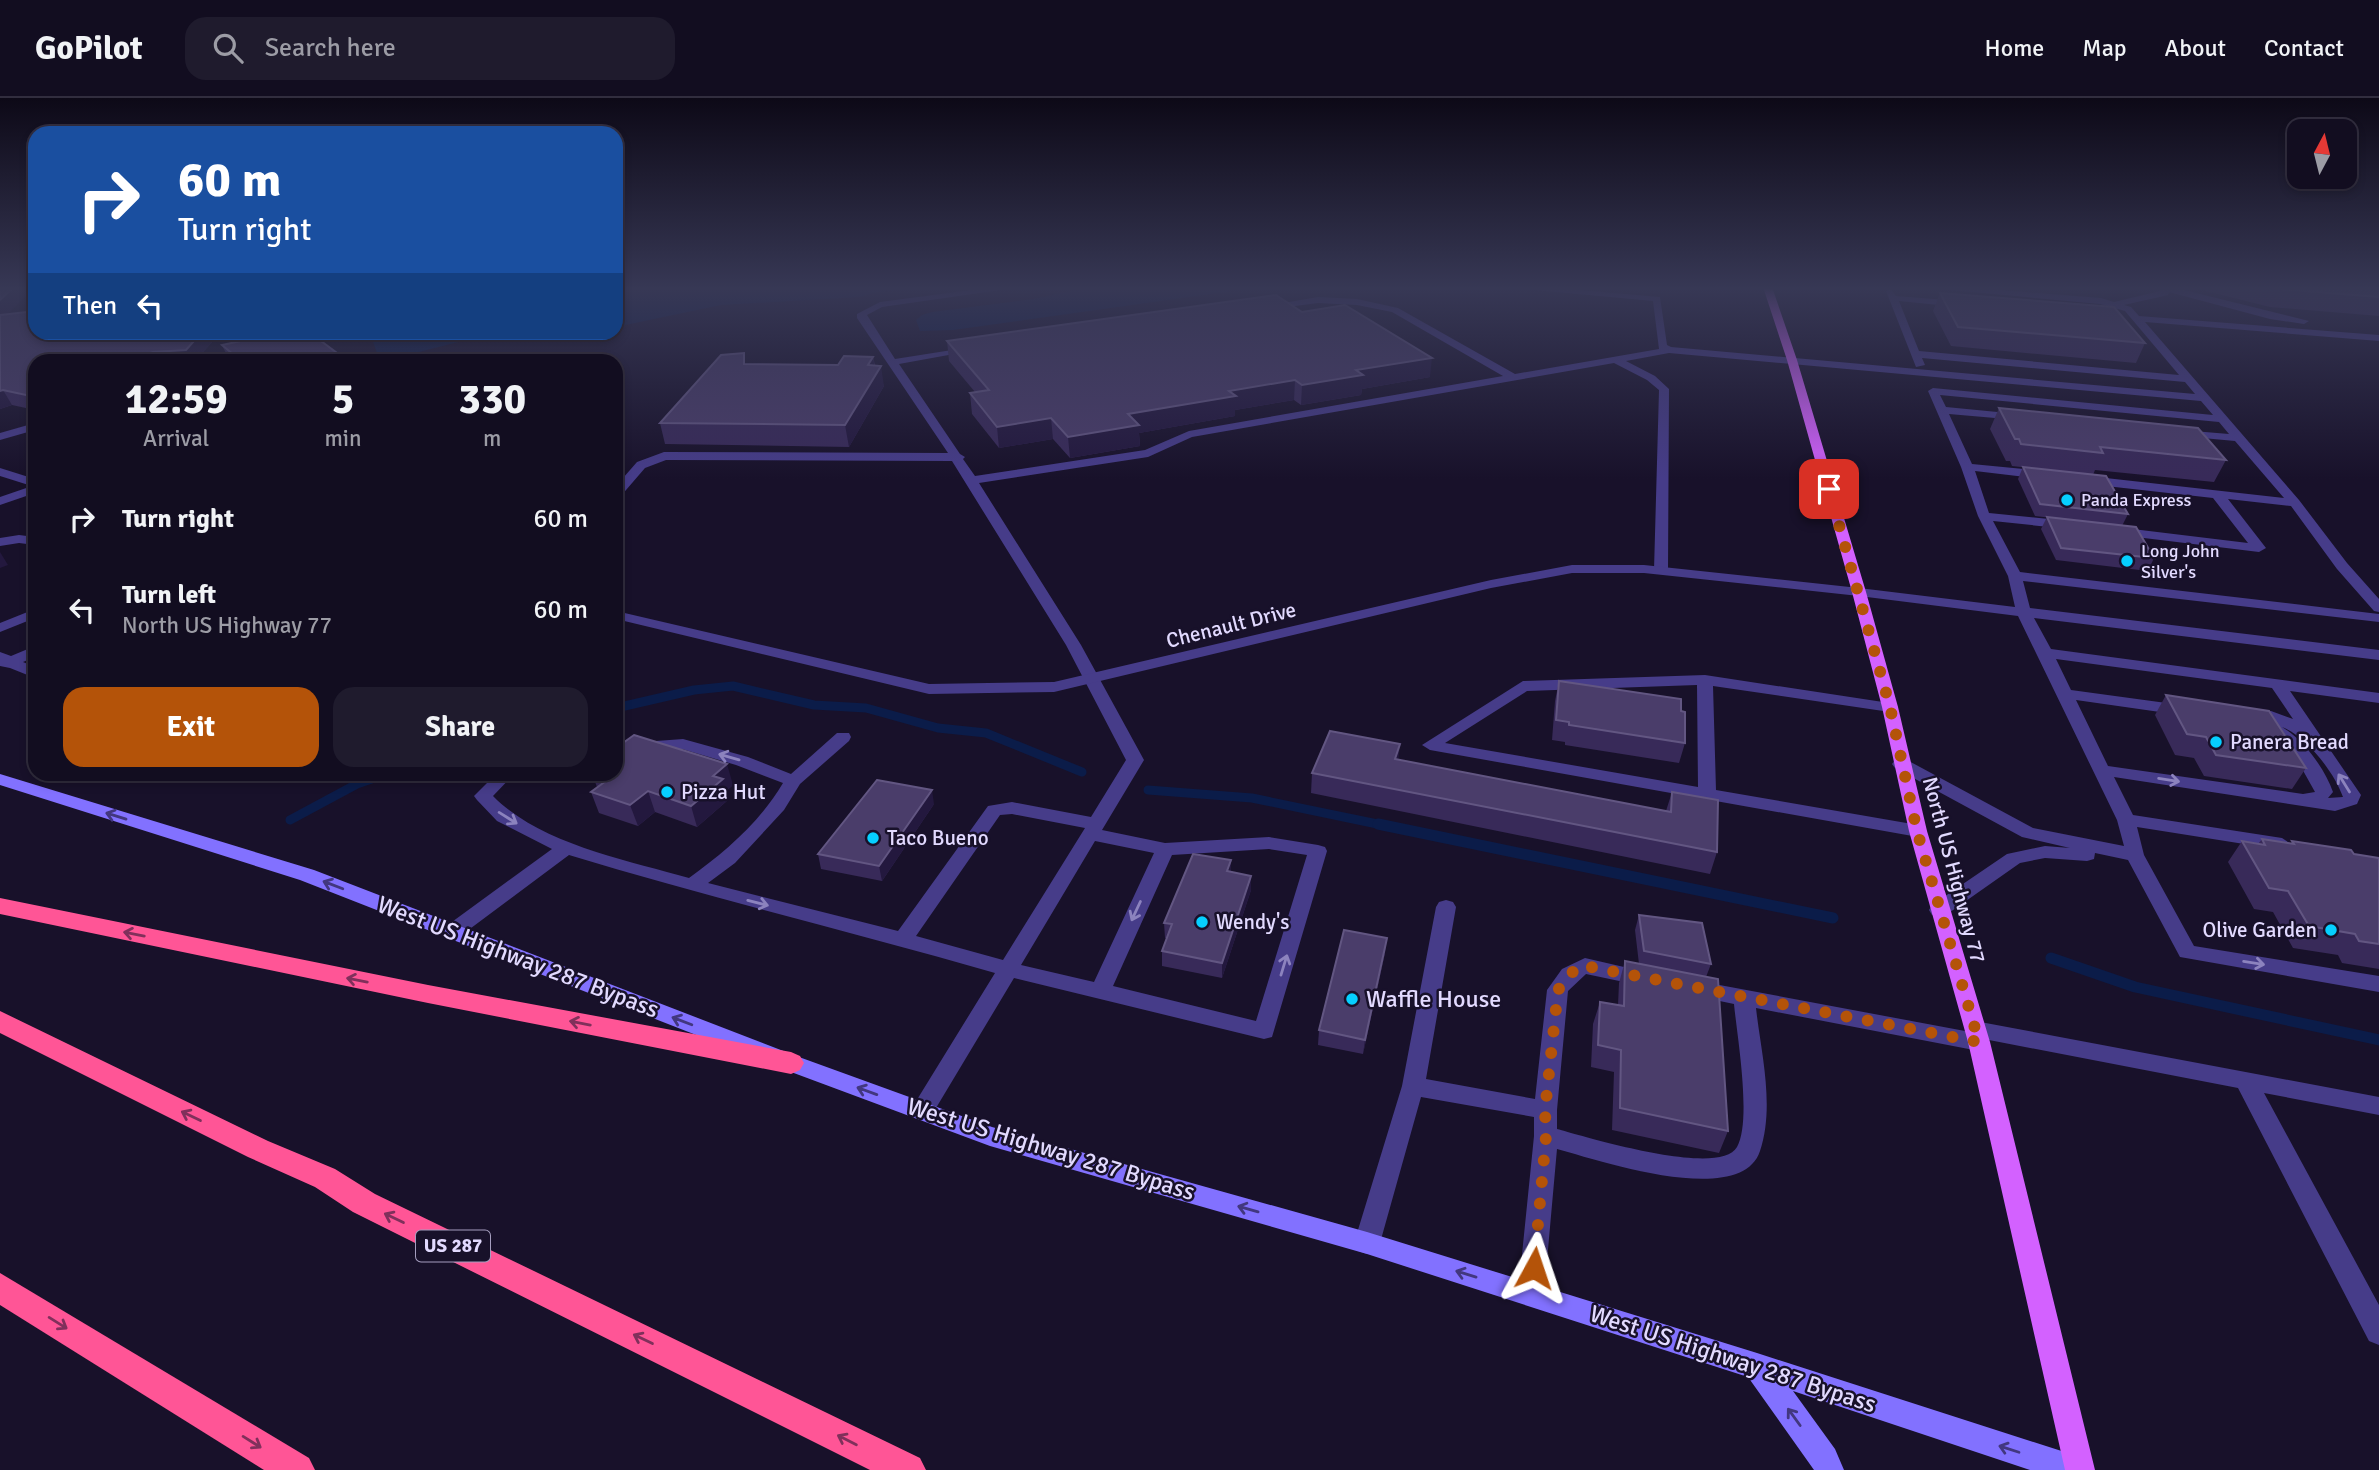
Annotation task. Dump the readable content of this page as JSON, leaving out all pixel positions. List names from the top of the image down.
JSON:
{
  "streets": {
    "highway": ["US 287"],
    "main road": ["North US Highway 77", "West US Highway 287 Bypass"],
    "street": ["Chenault Drive"]
  },
  "crossings": [
    ["Chenault Drive", "North US Highway 77"]
  ],
  "one_way": ["West US Highway 287 Bypass"],
  "places": [
    "Panda Express",
    "Long John Silver's",
    "Panera Bread",
    "Pizza Hut",
    "Taco Bueno",
    "Wendy's",
    "Olive Garden",
    "Waffle House"
  ],
  "north": "top",
  "page": {
    "header": "GoPilot",
    "search": "Search here",
    "nav": [
      "Home",
      "Map",
      "About",
      "Contact"
    ],
    "turn": ["60 m", "Turn right"],
    "then": "Then",
    "eta": [
      "12:59",
      "Arrival",
      "5",
      "min",
      "330",
      "m"
    ],
    "list": [
      {
        "name": "Turn right",
        "value": "60 m"
      },
      {
        "name": "Turn left",
        "note": "North US Highway 77",
        "value": "60 m"
      }
    ],
    "buttons": ["Exit", "Share"]
  }
}
